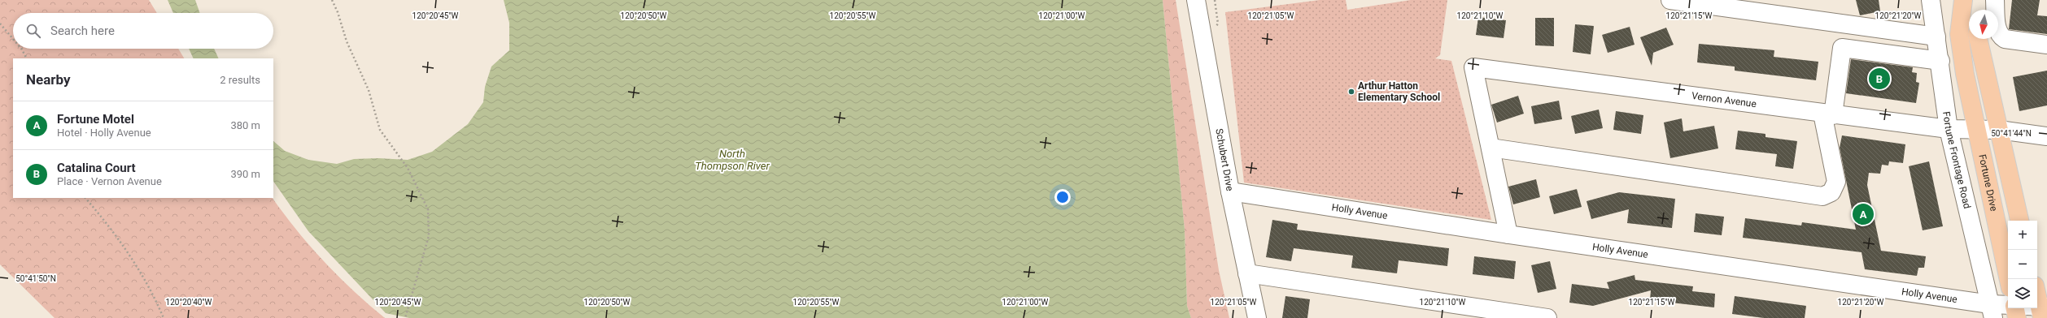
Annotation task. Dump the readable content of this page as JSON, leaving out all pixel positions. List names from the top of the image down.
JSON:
{
  "streets": {
    "main road": ["Fortune Drive"],
    "street": [
      "Vernon Avenue",
      "Schubert Drive",
      "Fortune Frontage Road",
      "Holly Avenue"
    ]
  },
  "crossings": [
    ["Vernon Avenue", "Fortune Frontage Road"],
    ["Vernon Avenue", "Fortune Drive"],
    ["Vernon Avenue", "Holly Avenue"],
    ["Schubert Drive", "Holly Avenue"],
    ["Fortune Frontage Road", "Holly Avenue"]
  ],
  "water": ["North Thompson River"],
  "places": ["Arthur Hatton Elementary School"],
  "north": "bottom",
  "page": {
    "search": "Search here",
    "heading": ["Nearby", "2 results"],
    "pins": ["B", "A"],
    "list": [
      {
        "mark": "A",
        "name": "Fortune Motel",
        "note": "Hotel · Holly Avenue",
        "value": "380 m"
      },
      {
        "mark": "B",
        "name": "Catalina Court",
        "note": "Place · Vernon Avenue",
        "value": "390 m"
      }
    ],
    "map_buttons": ["+", "−"]
  },
  "coordinates": [
    "120°20'45\"W",
    "120°20'50\"W",
    "120°20'55\"W",
    "120°21'00\"W",
    "120°21'05\"W",
    "120°21'10\"W",
    "120°21'15\"W",
    "120°21'20\"W",
    "50°41'44\"N",
    "50°41'50\"N",
    "120°20'40\"W"
  ]
}
